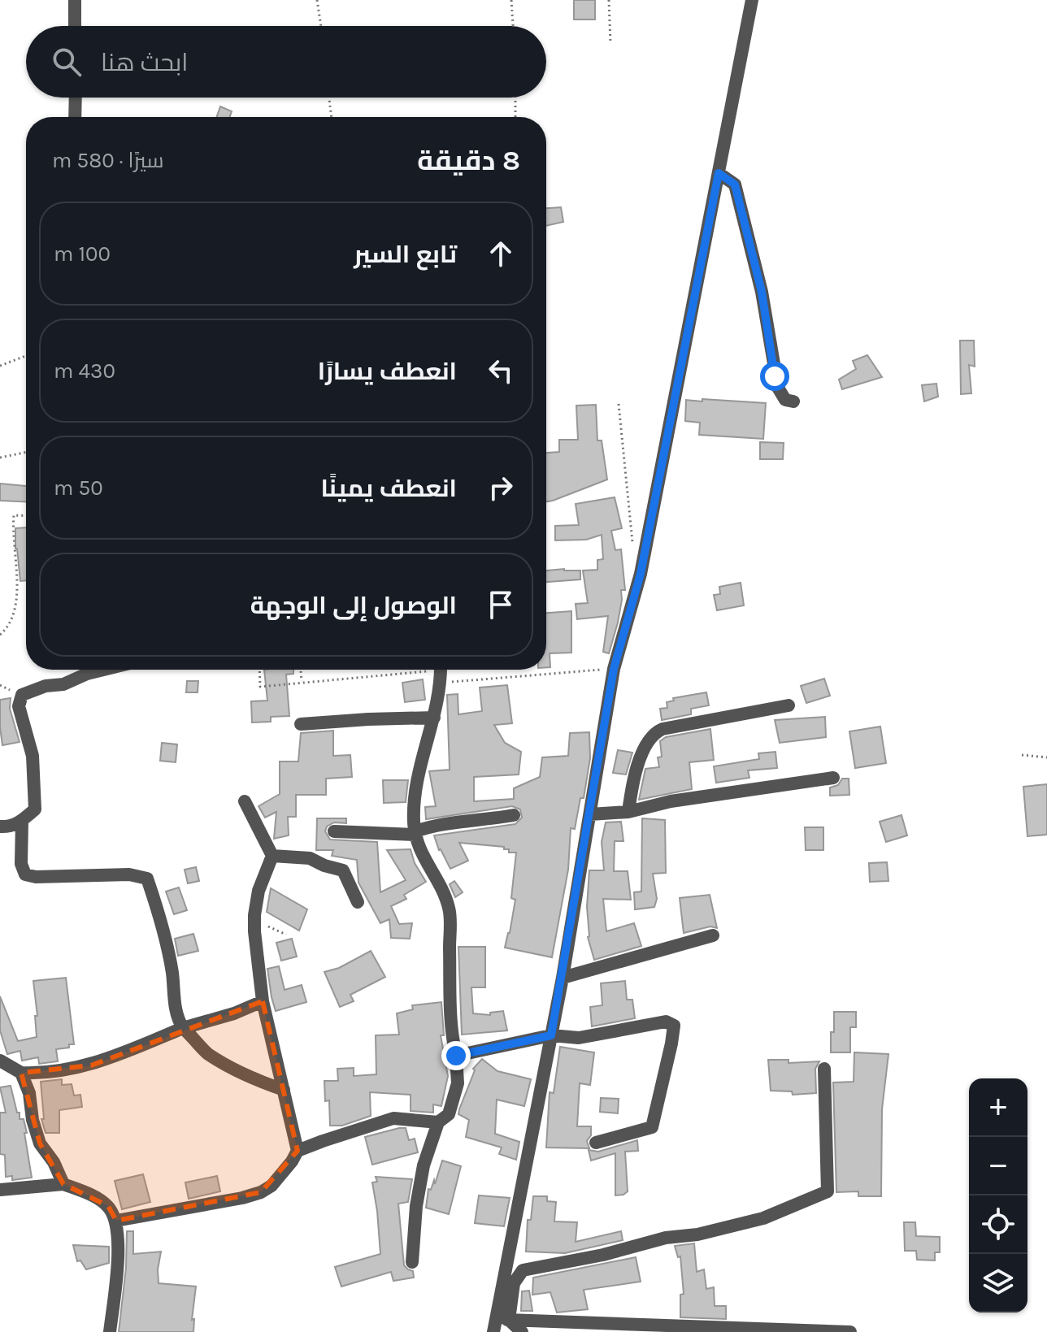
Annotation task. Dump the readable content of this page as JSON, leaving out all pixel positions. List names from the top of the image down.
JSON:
{
  "page": {
    "search": "ابحث هنا",
    "heading": ["8 دقيقة", "سيرًا · 580 m"],
    "list": [
      ["تابع السير", "100 m"],
      ["انعطف يسارًا", "430 m"],
      ["انعطف يمينًا", "50 m"],
      "الوصول إلى الوجهة"
    ],
    "map_buttons": ["+", "−"]
  }
}
